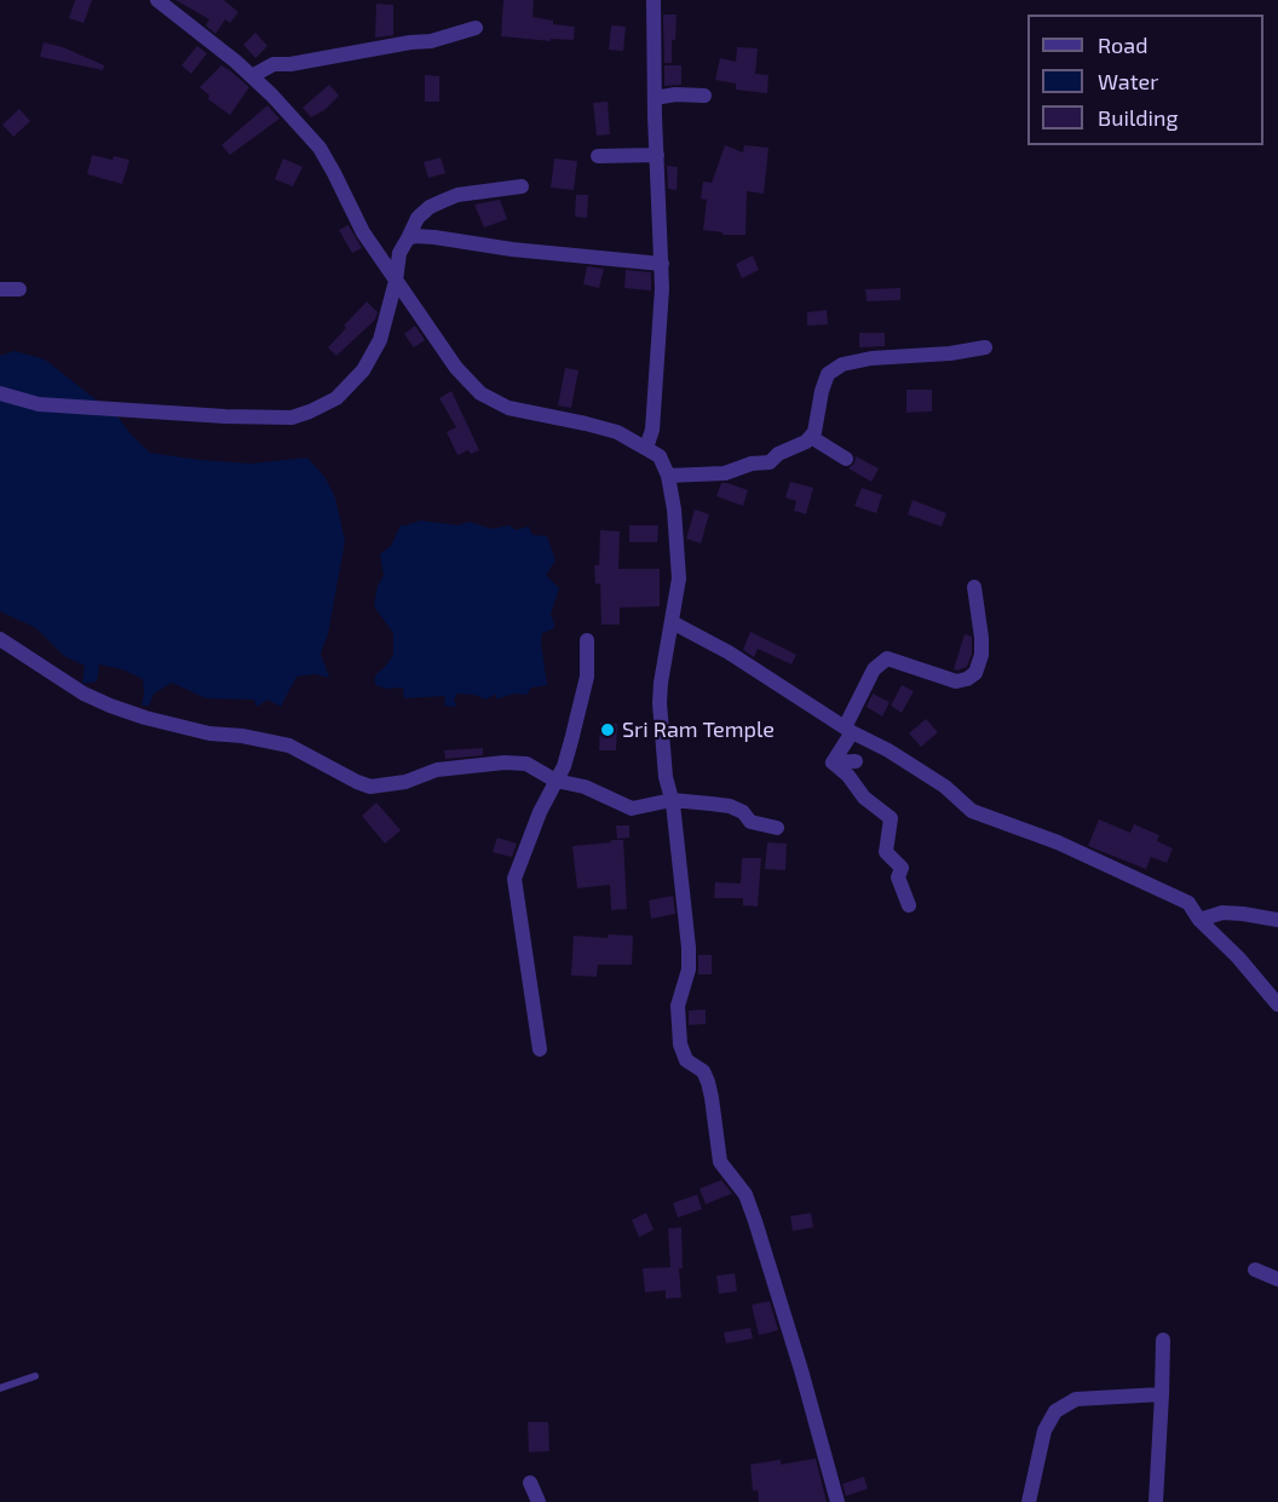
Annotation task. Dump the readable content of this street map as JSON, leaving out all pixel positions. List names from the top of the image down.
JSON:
{
  "places": ["Sri Ram Temple"],
  "legend": ["Road", "Water", "Building"]
}
